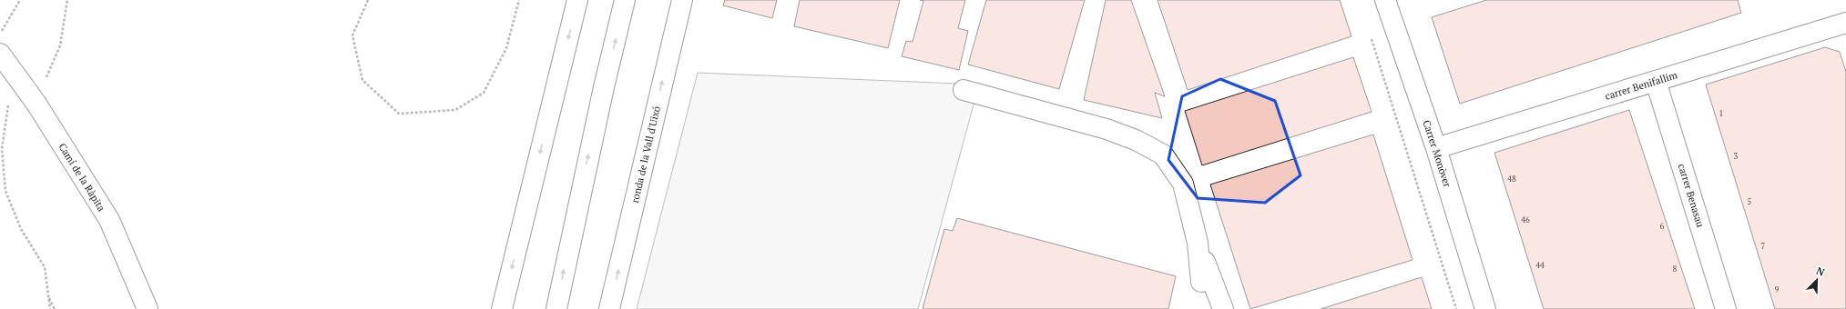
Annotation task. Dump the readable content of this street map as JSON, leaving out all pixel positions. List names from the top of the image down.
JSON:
{
  "streets": {
    "street": [
      "carrer Benifallim",
      "Carrer Monòver",
      "ronda de la Vall d'Uixó",
      "Camí de la Ràpita",
      "carrer Benasau"
    ]
  },
  "crossings": [
    ["carrer Benifallim", "Carrer Monòver"],
    ["carrer Benifallim", "carrer Benasau"]
  ],
  "house_numbers": [
    "1",
    "3",
    "48",
    "5",
    "46",
    "6",
    "7",
    "44",
    "8",
    "9"
  ],
  "north": "top right"
}
